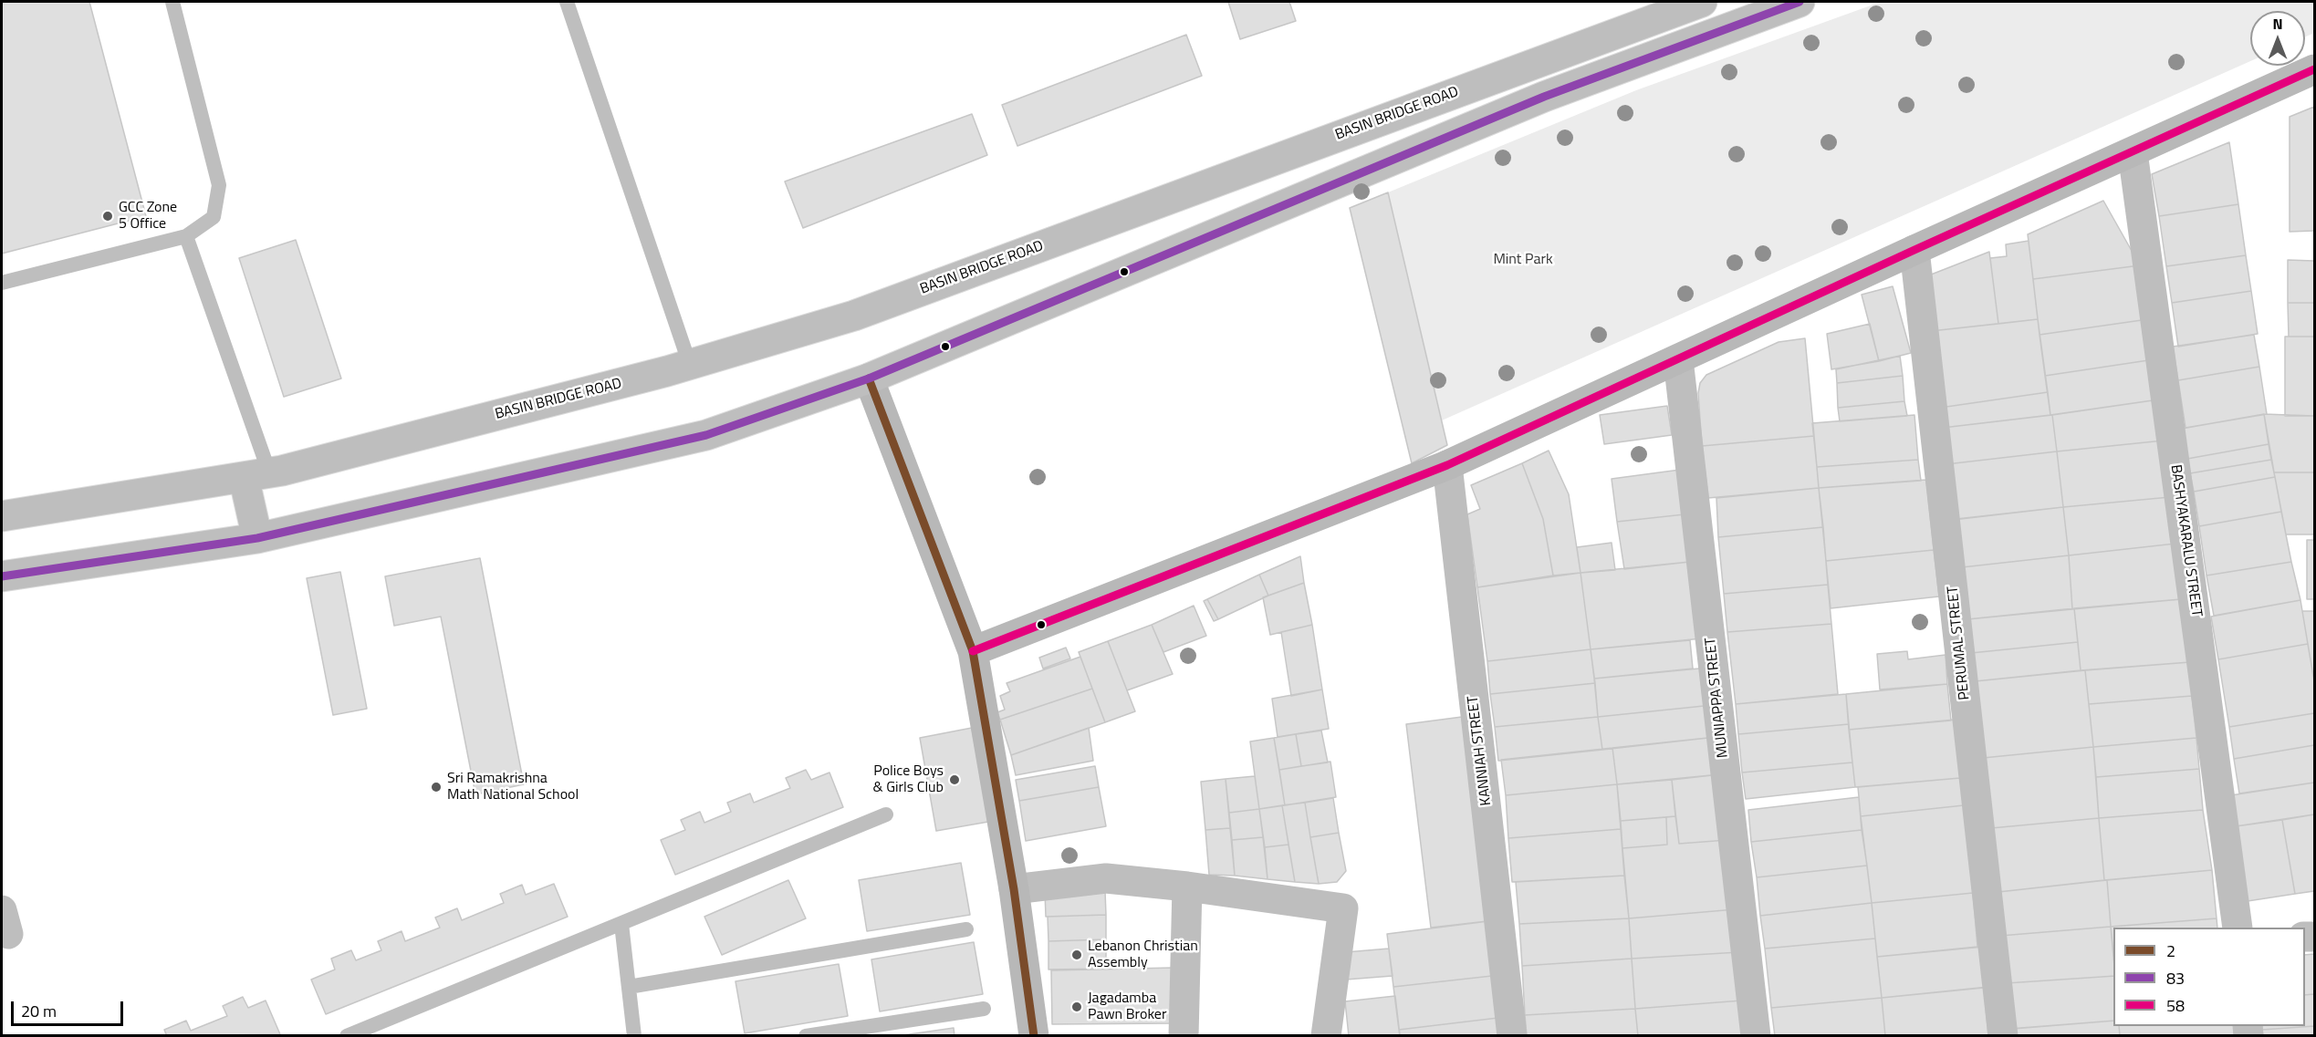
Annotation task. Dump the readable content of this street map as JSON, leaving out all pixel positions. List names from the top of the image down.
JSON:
{
  "streets": {
    "main road": [
      "BASIN BRIDGE ROAD",
      "BASHYAKARALU STREET",
      "PERUMAL STREET",
      "MUNIAPPA STREET",
      "KANNIAH STREET"
    ]
  },
  "parks": ["Mint Park"],
  "places": [
    "GCC Zone 5 Office",
    "Police Boys & Girls Club",
    "Sri Ramakrishna Math National School",
    "Lebanon Christian Assembly",
    "Jagadamba Pawn Broker"
  ],
  "lines": ["transit line 83", "transit line 58", "transit line 2"],
  "legend": ["2", "83", "58"],
  "scale_bar": "20 m",
  "north": "top"
}
